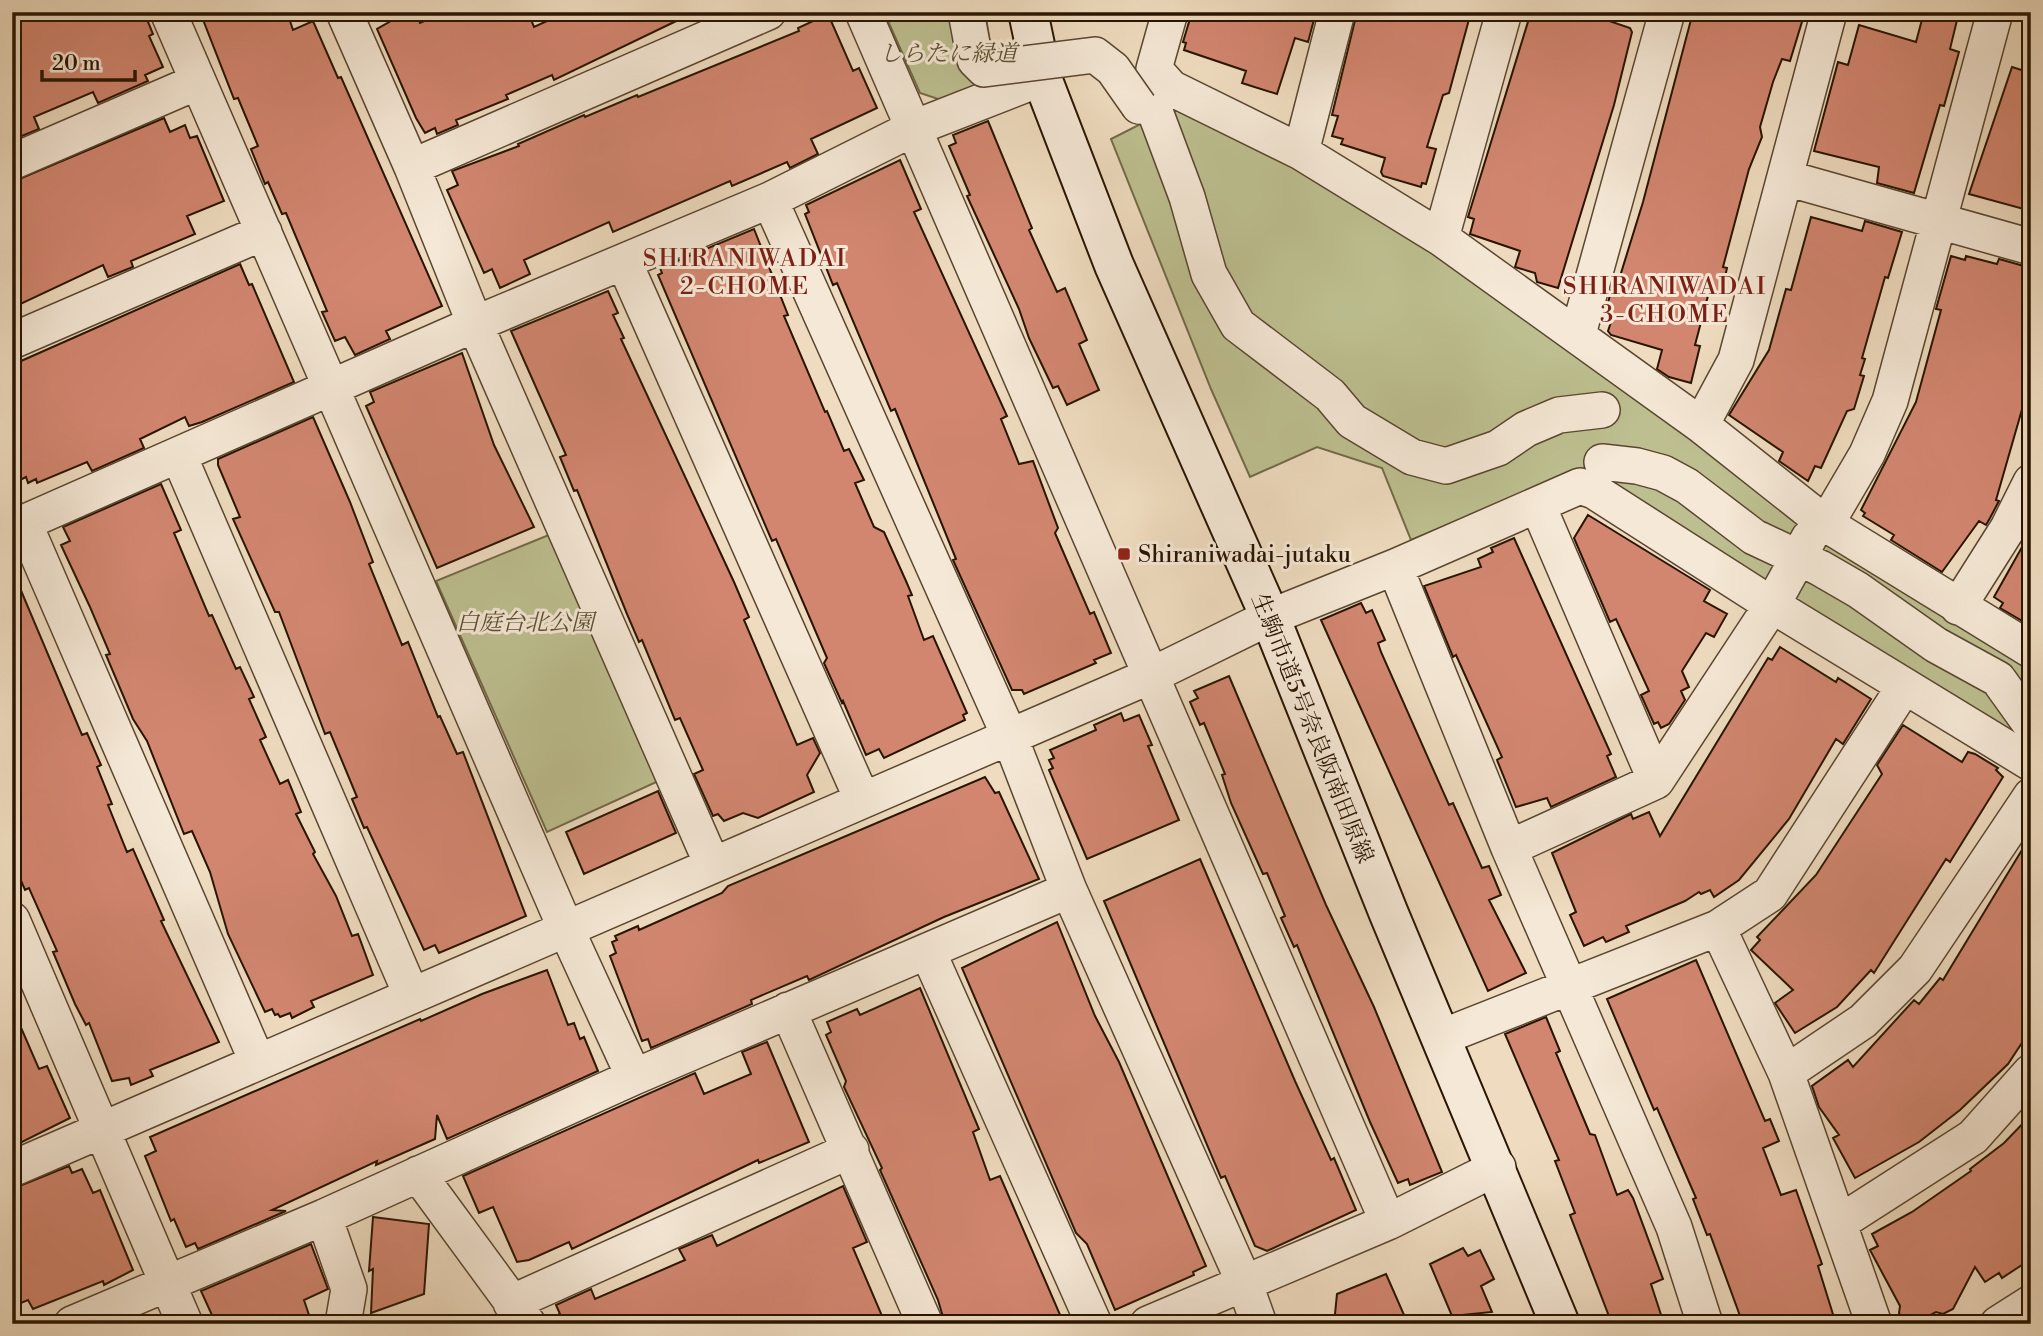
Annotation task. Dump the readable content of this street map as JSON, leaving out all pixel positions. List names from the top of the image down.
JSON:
{
  "streets": {
    "street": ["生駒市道5号奈良阪南田原線"]
  },
  "districts": ["SHIRANIWADAI 2-CHOME", "SHIRANIWADAI 3-CHOME"],
  "parks": ["しらたに緑道", "白庭台北公園"],
  "places": {
    "transit": ["Shiraniwadai-jutaku"]
  },
  "scale_bar": "20 m"
}
